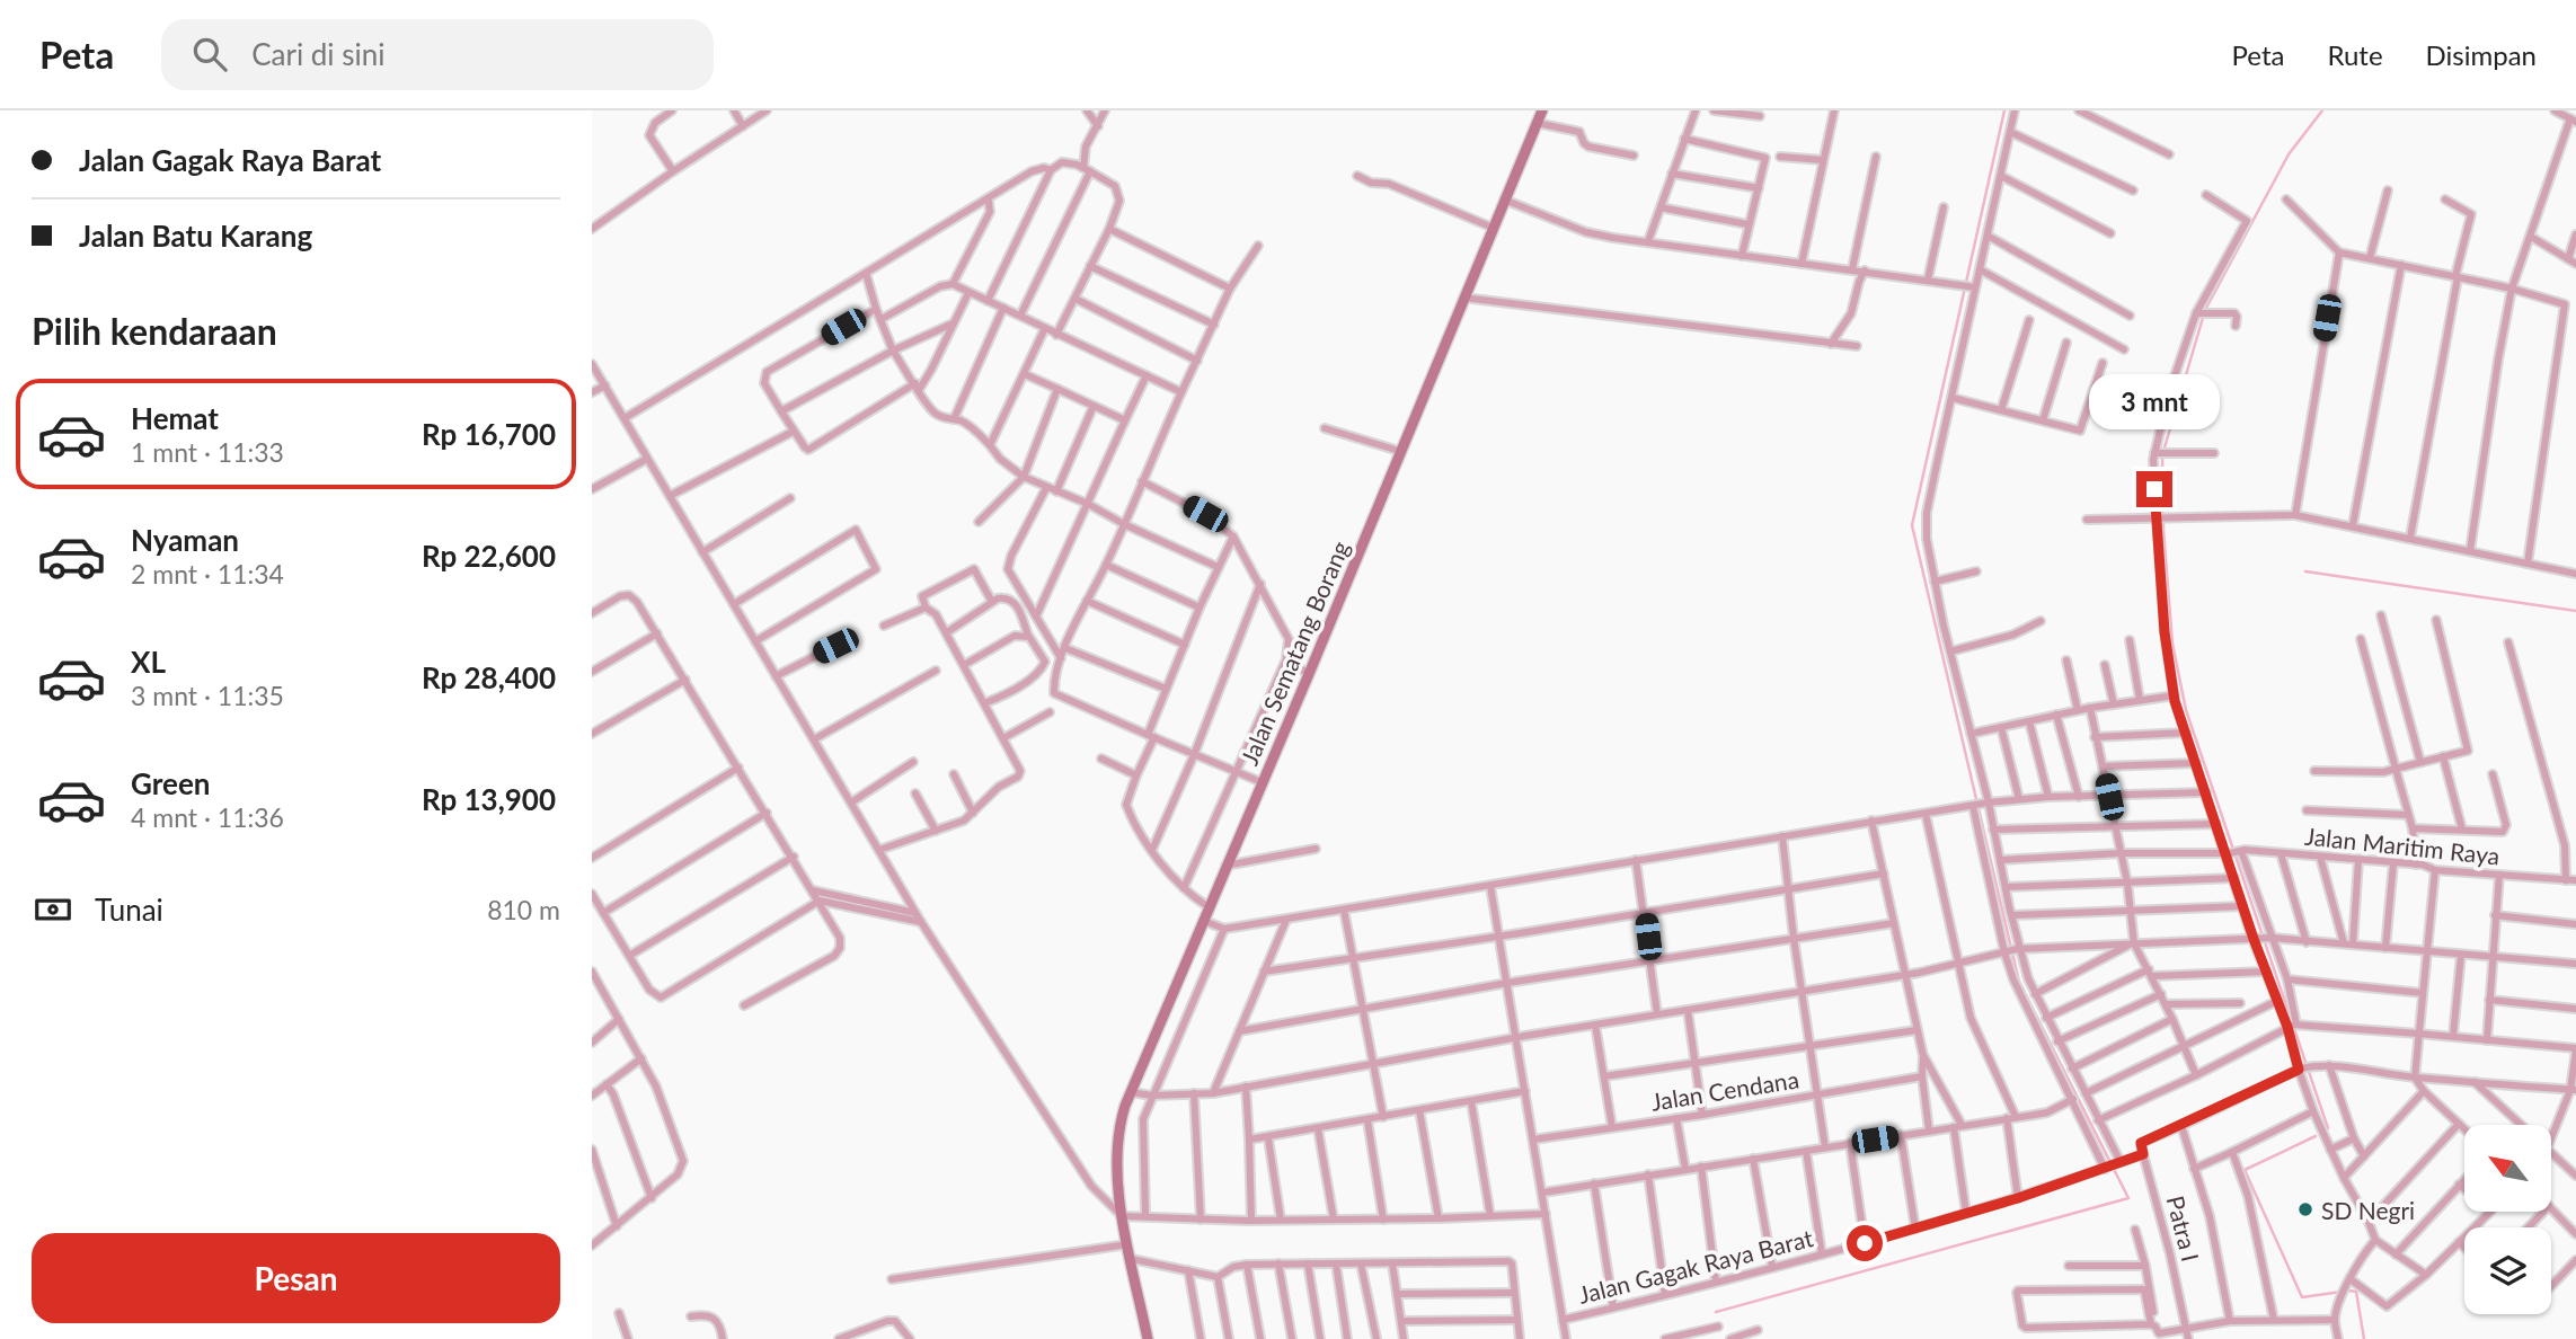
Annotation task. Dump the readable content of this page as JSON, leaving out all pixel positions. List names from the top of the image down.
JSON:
{
  "streets": {
    "street": [
      "Jalan Sematang Borang",
      "Jalan Maritim Raya",
      "Jalan Cendana",
      "Patra I",
      "Jalan Gagak Raya Barat"
    ]
  },
  "places": ["SD Negri"],
  "north": "top left",
  "page": {
    "header": "Peta",
    "search": "Cari di sini",
    "nav": ["Peta", "Rute", "Disimpan"],
    "banner": ["Jalan Gagak Raya Barat", "Jalan Batu Karang"],
    "heading": "Pilih kendaraan",
    "bubble": "3 mnt",
    "list": [
      {
        "name": "Hemat",
        "note": "1 mnt · 11:33",
        "value": "Rp 16,700"
      },
      {
        "name": "Nyaman",
        "note": "2 mnt · 11:34",
        "value": "Rp 22,600"
      },
      {
        "name": "XL",
        "note": "3 mnt · 11:35",
        "value": "Rp 28,400"
      },
      {
        "name": "Green",
        "note": "4 mnt · 11:36",
        "value": "Rp 13,900"
      }
    ],
    "pay": ["Tunai", "810 m"],
    "buttons": "Pesan"
  }
}
